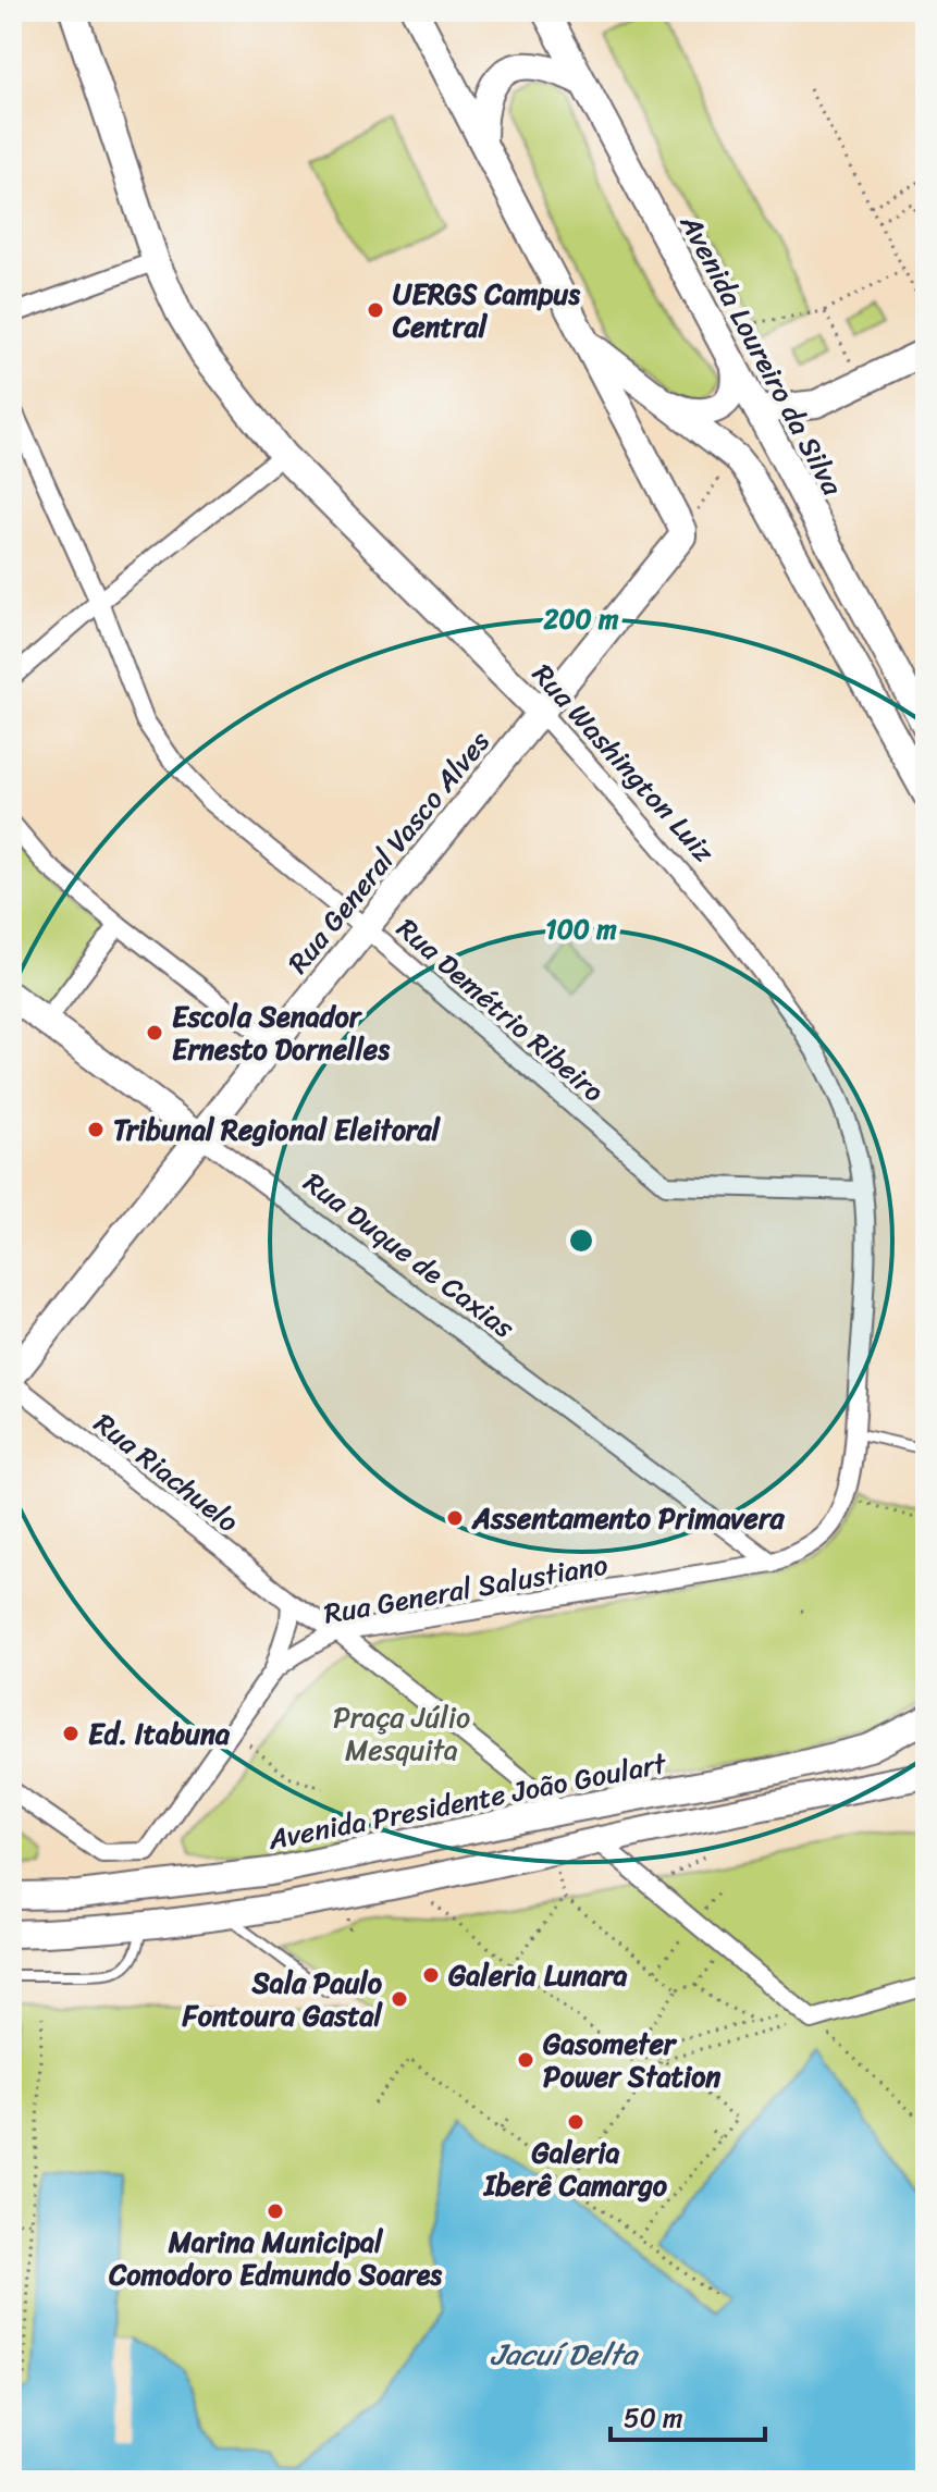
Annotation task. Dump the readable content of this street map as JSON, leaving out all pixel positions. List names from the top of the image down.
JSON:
{
  "streets": {
    "main road": [
      "Avenida Loureiro da Silva",
      "Rua Washington Luiz",
      "Rua General Vasco Alves",
      "Rua Duque de Caxias",
      "Avenida Presidente João Goulart"
    ],
    "street": ["Rua Demétrio Ribeiro", "Rua Riachuelo", "Rua General Salustiano"]
  },
  "crossings": [
    ["Rua Washington Luiz", "Rua General Vasco Alves"],
    ["Rua Washington Luiz", "Rua Demétrio Ribeiro"],
    ["Rua Washington Luiz", "Rua Duque de Caxias"],
    ["Rua Washington Luiz", "Rua General Salustiano"],
    ["Rua General Vasco Alves", "Rua Demétrio Ribeiro"],
    ["Rua General Vasco Alves", "Rua Duque de Caxias"],
    ["Rua General Vasco Alves", "Rua Riachuelo"],
    ["Rua Duque de Caxias", "Rua General Salustiano"],
    ["Rua Riachuelo", "Rua General Salustiano"]
  ],
  "water": ["Jacuí Delta"],
  "parks": ["Praça Júlio Mesquita"],
  "places": [
    "UERGS Campus Central",
    "Escola Senador Ernesto Dornelles",
    "Tribunal Regional Eleitoral",
    "Assentamento Primavera",
    "Ed. Itabuna",
    "Galeria Lunara",
    "Sala Paulo Fontoura Gastal",
    "Gasometer Power Station",
    "Galeria Iberê Camargo",
    "Marina Municipal Comodoro Edmundo Soares"
  ],
  "scale_bar": "50 m",
  "rings": ["200 m", "100 m"]
}
